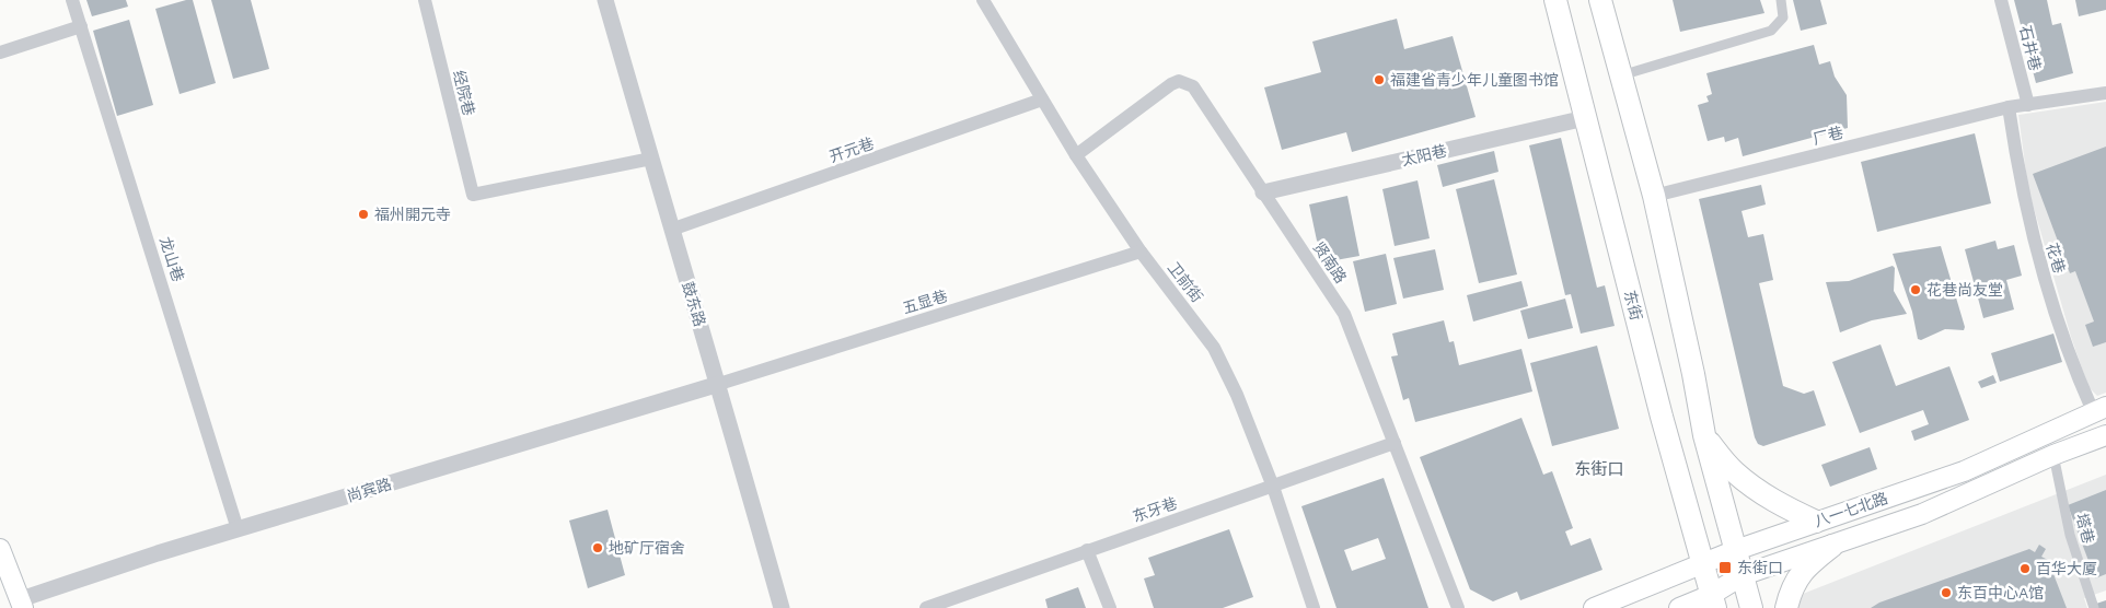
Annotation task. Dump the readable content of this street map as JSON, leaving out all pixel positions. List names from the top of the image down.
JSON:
{
  "streets": {
    "main road": ["东街", "八一七北路"],
    "street": [
      "石井巷",
      "经院巷",
      "厂巷",
      "开元巷",
      "太阳巷",
      "花巷",
      "龙山巷",
      "贤南路",
      "卫前街",
      "五显巷",
      "鼓东路",
      "尚宾路",
      "东牙巷",
      "塔巷"
    ]
  },
  "crossings": [
    ["石井巷", "厂巷"],
    ["经院巷", "鼓东路"],
    ["厂巷", "花巷"],
    ["开元巷", "卫前街"],
    ["开元巷", "鼓东路"],
    ["太阳巷", "贤南路"],
    ["太阳巷", "东街"],
    ["花巷", "八一七北路"],
    ["龙山巷", "尚宾路"],
    ["贤南路", "卫前街"],
    ["贤南路", "东牙巷"],
    ["卫前街", "五显巷"],
    ["卫前街", "东牙巷"],
    ["五显巷", "鼓东路"],
    ["五显巷", "尚宾路"],
    ["鼓东路", "尚宾路"],
    ["东街", "八一七北路"],
    ["八一七北路", "塔巷"]
  ],
  "districts": ["东街口"],
  "places": {
    "other": [
      "福建省青少年儿童图书馆",
      "福州開元寺",
      "花巷尚友堂",
      "地矿厅宿舍",
      "百华大厦",
      "东百中心A馆"
    ],
    "transit": ["东街口"]
  }
}
